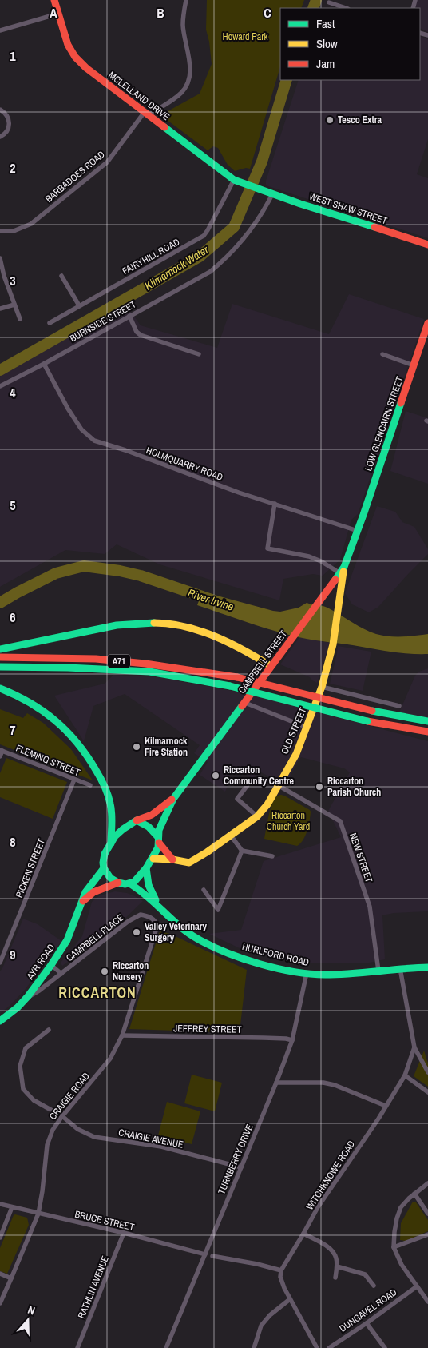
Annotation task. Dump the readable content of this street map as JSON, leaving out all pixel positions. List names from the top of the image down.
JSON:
{
  "streets": {
    "main road": [
      "MCLELLAND DRIVE",
      "WEST SHAW STREET",
      "LOW GLENCAIRN STREET",
      "A71",
      "CAMPBELL STREET",
      "OLD STREET",
      "HURLFORD ROAD",
      "AYR ROAD"
    ],
    "street": [
      "BARBADOES ROAD",
      "FAIRYHILL ROAD",
      "BURNSIDE STREET",
      "HOLMQUARRY ROAD",
      "FLEMING STREET",
      "NEW STREET",
      "PICKEN STREET",
      "CAMPBELL PLACE",
      "JEFFREY STREET",
      "CRAIGIE ROAD",
      "CRAIGIE AVENUE",
      "TURNBERRY DRIVE",
      "WITCHKNOWE ROAD",
      "BRUCE STREET",
      "RATHLIN AVENUE",
      "DUNGAVEL ROAD"
    ]
  },
  "crossings": [
    ["MCLELLAND DRIVE", "BARBADOES ROAD"],
    ["MCLELLAND DRIVE", "WEST SHAW STREET"],
    ["MCLELLAND DRIVE", "FAIRYHILL ROAD"],
    ["WEST SHAW STREET", "BURNSIDE STREET"],
    ["BURNSIDE STREET", "HOLMQUARRY ROAD"],
    ["LOW GLENCAIRN STREET", "HOLMQUARRY ROAD"],
    ["LOW GLENCAIRN STREET", "CAMPBELL STREET"],
    ["HOLMQUARRY ROAD", "CAMPBELL STREET"],
    ["CAMPBELL STREET", "OLD STREET"],
    ["CAMPBELL STREET", "HURLFORD ROAD"],
    ["CAMPBELL STREET", "AYR ROAD"],
    ["OLD STREET", "NEW STREET"],
    ["OLD STREET", "HURLFORD ROAD"],
    ["OLD STREET", "AYR ROAD"],
    ["FLEMING STREET", "PICKEN STREET"],
    ["NEW STREET", "HURLFORD ROAD"],
    ["CAMPBELL PLACE", "AYR ROAD"],
    ["CAMPBELL PLACE", "CRAIGIE ROAD"],
    ["HURLFORD ROAD", "AYR ROAD"],
    ["HURLFORD ROAD", "TURNBERRY DRIVE"],
    ["JEFFREY STREET", "CRAIGIE ROAD"],
    ["JEFFREY STREET", "TURNBERRY DRIVE"],
    ["CRAIGIE ROAD", "CRAIGIE AVENUE"],
    ["CRAIGIE ROAD", "BRUCE STREET"],
    ["CRAIGIE AVENUE", "TURNBERRY DRIVE"],
    ["TURNBERRY DRIVE", "BRUCE STREET"],
    ["BRUCE STREET", "RATHLIN AVENUE"]
  ],
  "districts": ["RICCARTON"],
  "water": ["Kilmarnock Water", "River Irvine"],
  "parks": ["Howard Park", "Riccarton Church Yard"],
  "places": [
    "Tesco Extra",
    "Kilmarnock Fire Station",
    "Riccarton Community Centre",
    "Riccarton Parish Church",
    "Valley Veterinary Surgery",
    "Riccarton Nursery"
  ],
  "legend": ["Fast", "Slow", "Jam"],
  "north": "top",
  "grid": {
    "columns": ["A", "B", "C"],
    "rows": [
      "1",
      "2",
      "3",
      "4",
      "5",
      "6",
      "7",
      "8",
      "9"
    ]
  }
}
